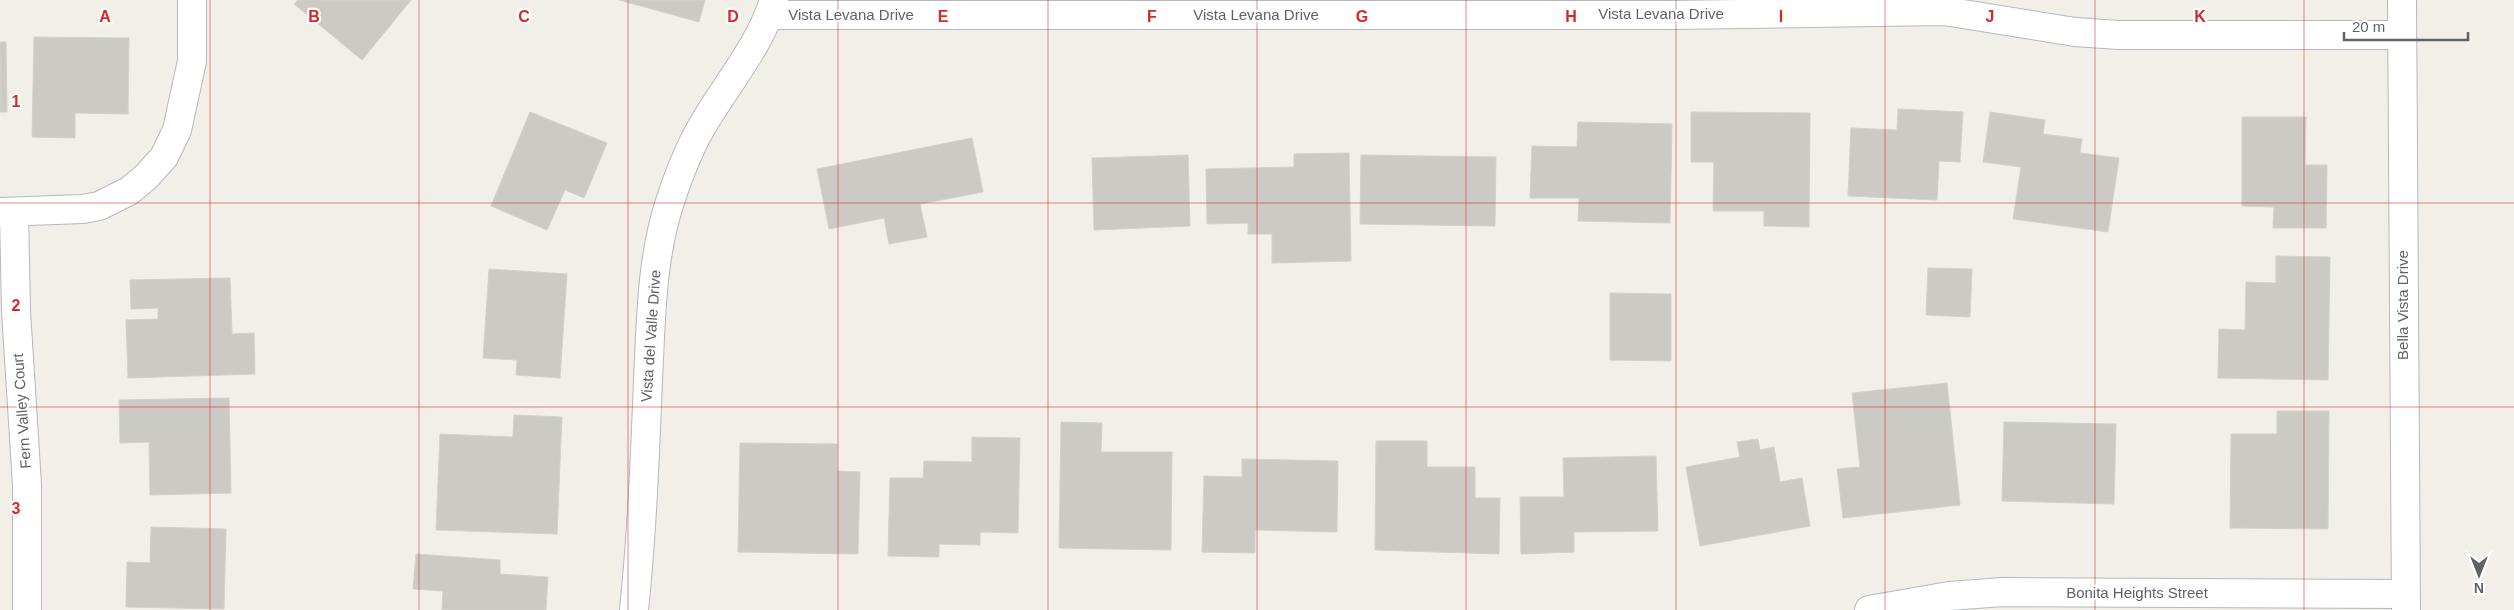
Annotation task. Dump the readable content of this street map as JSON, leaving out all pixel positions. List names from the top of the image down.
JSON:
{
  "streets": {
    "street": [
      "Vista Levana Drive",
      "Bella Vista Drive",
      "Vista del Valle Drive",
      "Fern Valley Court",
      "Bonita Heights Street"
    ]
  },
  "crossings": [
    ["Vista Levana Drive", "Bella Vista Drive"],
    ["Vista Levana Drive", "Vista del Valle Drive"],
    ["Bella Vista Drive", "Bonita Heights Street"]
  ],
  "scale_bar": "20 m",
  "north": "bottom",
  "grid": {
    "columns": [
      "A",
      "B",
      "C",
      "D",
      "E",
      "F",
      "G",
      "H",
      "I",
      "J",
      "K"
    ],
    "rows": ["1", "2", "3"]
  }
}
